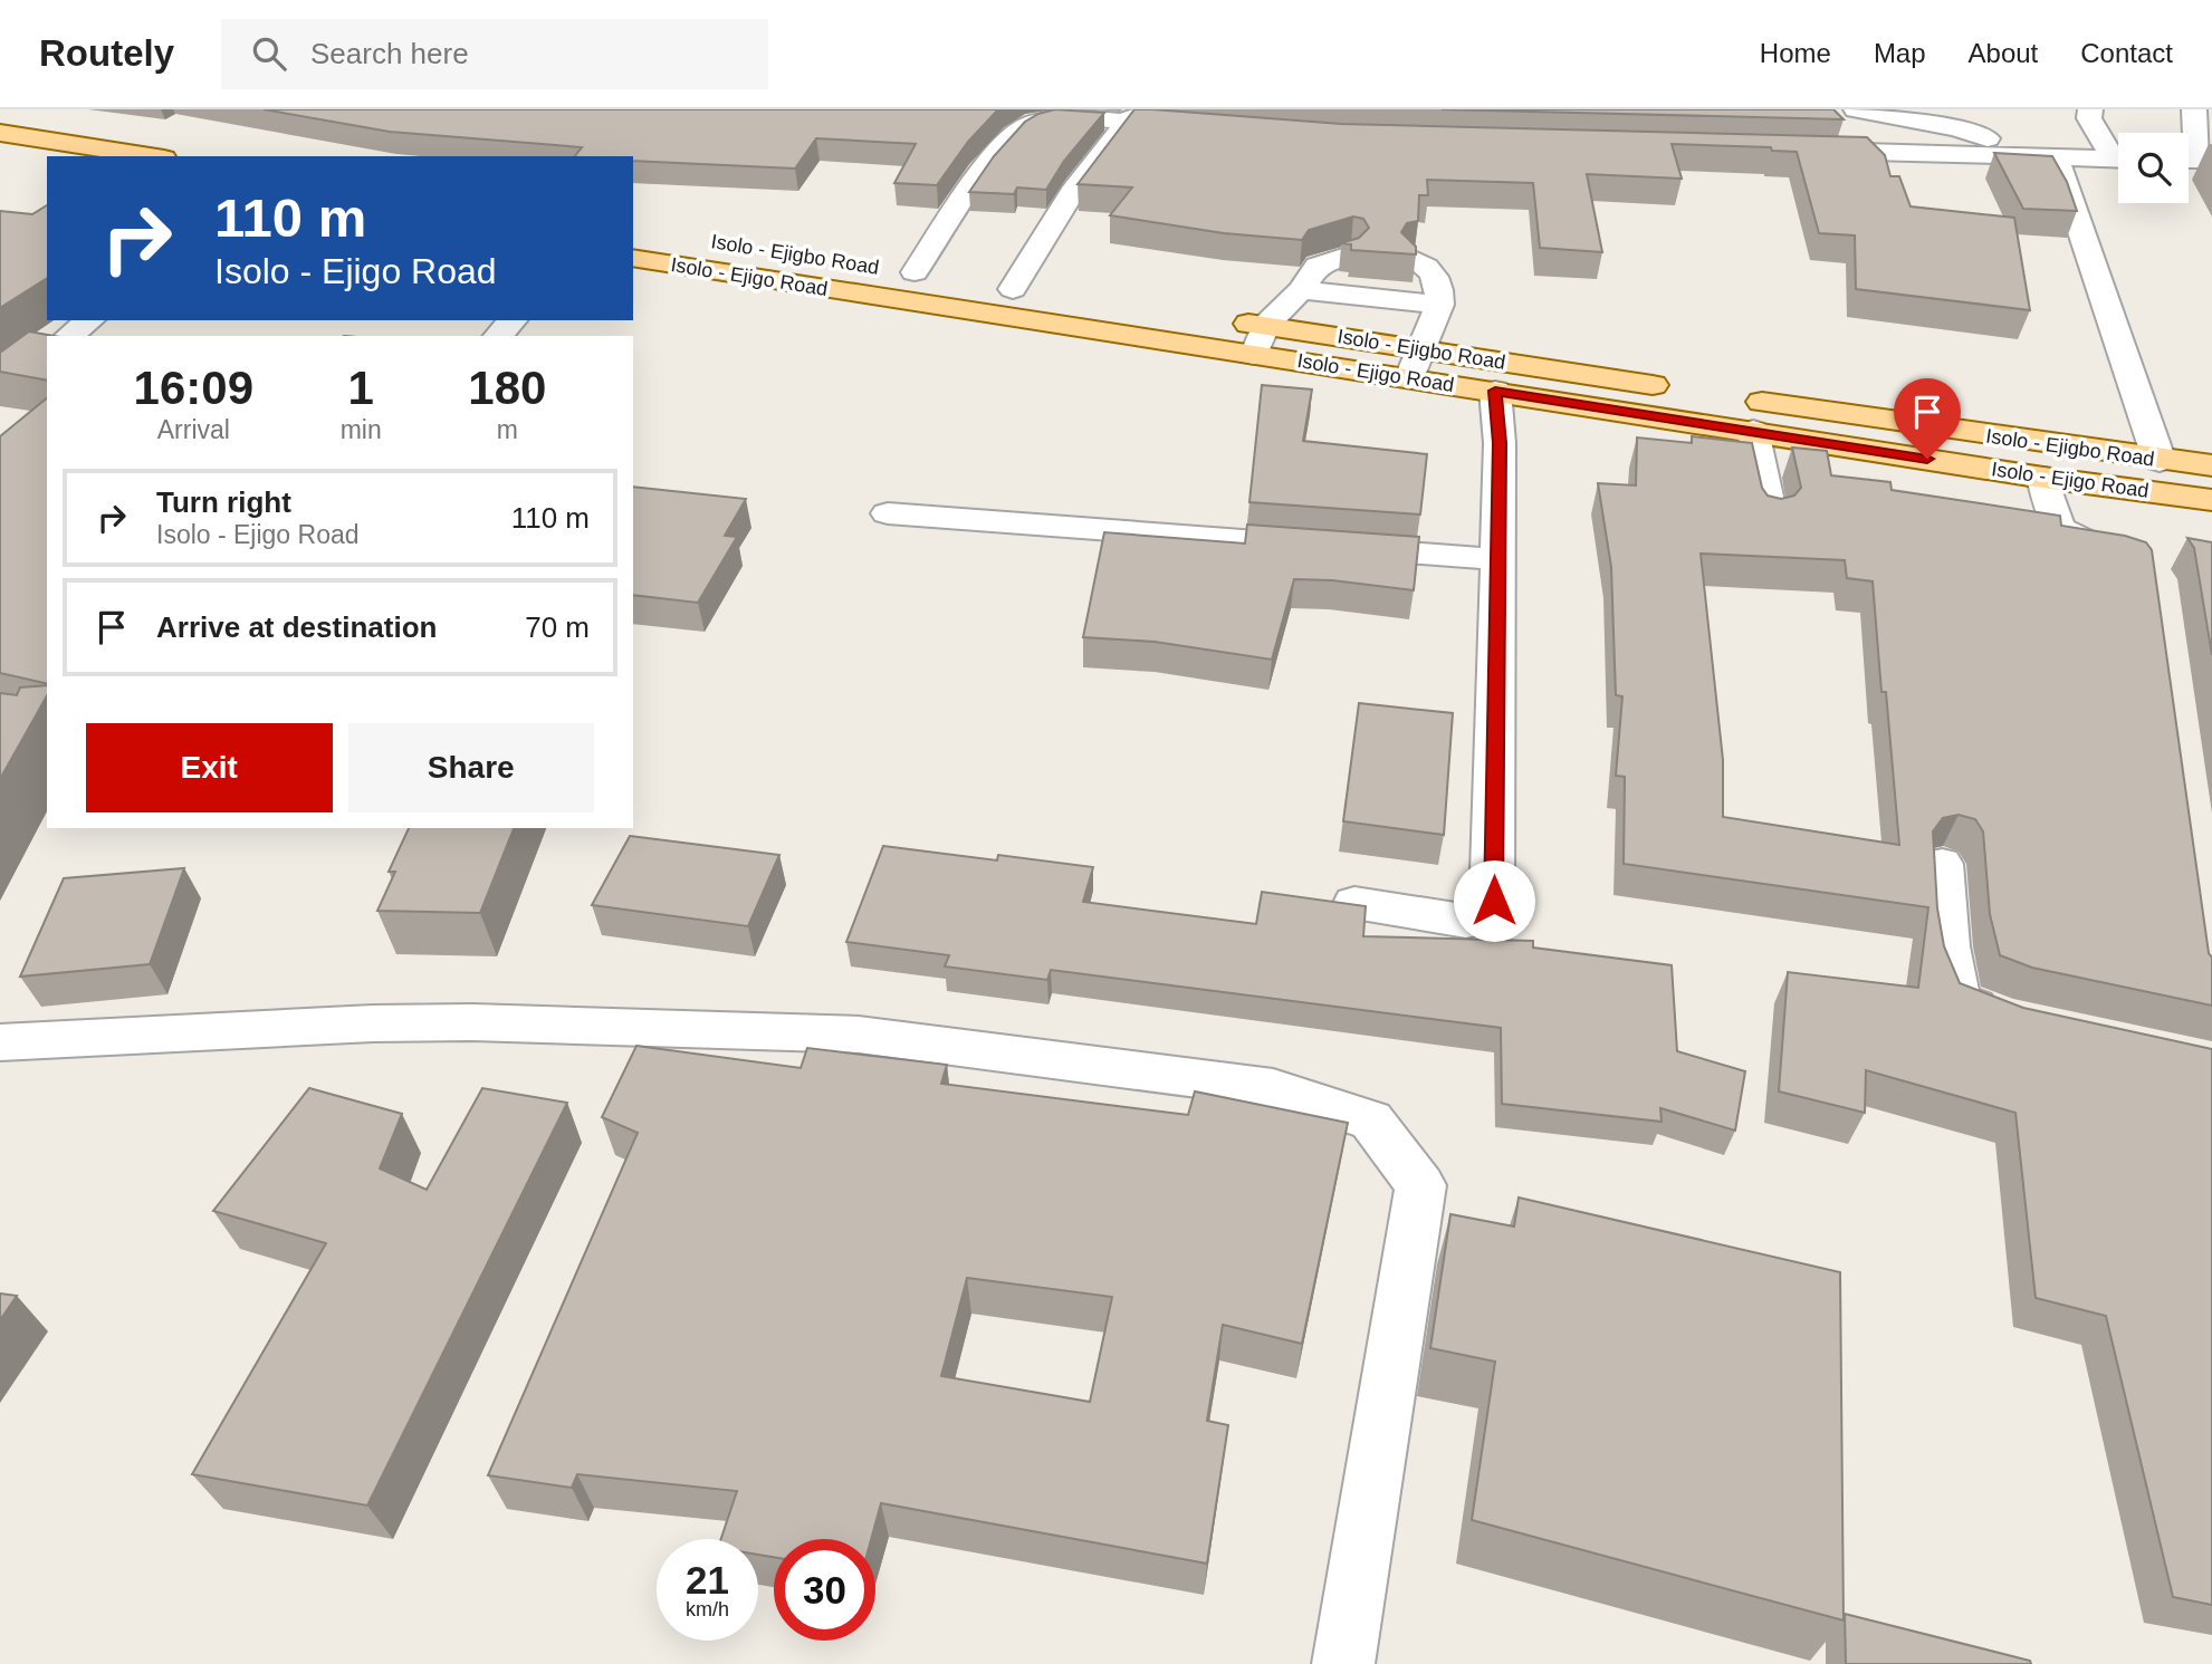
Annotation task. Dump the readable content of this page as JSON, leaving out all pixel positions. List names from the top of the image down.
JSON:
{
  "streets": {
    "main road": ["Isolo - Ejigbo Road", "Isolo - Ejigo Road"]
  },
  "page": {
    "header": "Routely",
    "search": "Search here",
    "nav": [
      "Home",
      "Map",
      "About",
      "Contact"
    ],
    "turn": ["110 m", "Isolo - Ejigo Road"],
    "eta": [
      "16:09",
      "Arrival",
      "1",
      "min",
      "180",
      "m"
    ],
    "list": [
      {
        "name": "Turn right",
        "note": "Isolo - Ejigo Road",
        "value": "110 m"
      },
      {
        "name": "Arrive at destination",
        "value": "70 m"
      }
    ],
    "buttons": ["Exit", "Share"],
    "speed": "21 km/h",
    "limit": "30"
  }
}
